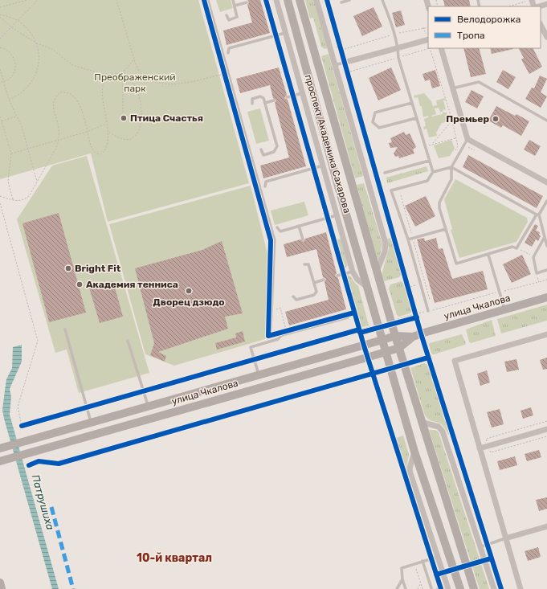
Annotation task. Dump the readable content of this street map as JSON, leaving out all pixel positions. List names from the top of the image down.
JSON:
{
  "streets": {
    "main road": ["проспект Академика Сахарова", "улица Чкалова"]
  },
  "crossings": [
    ["проспект Академика Сахарова", "улица Чкалова"]
  ],
  "districts": ["10-й квартал"],
  "water": ["Патрушиха"],
  "parks": ["Преображенский парк"],
  "places": [
    "Птица Счастья",
    "Премьер",
    "Bright Fit",
    "Академия тенниса",
    "Дворец дзюдо"
  ],
  "legend": ["Велодорожка", "Тропа"]
}
